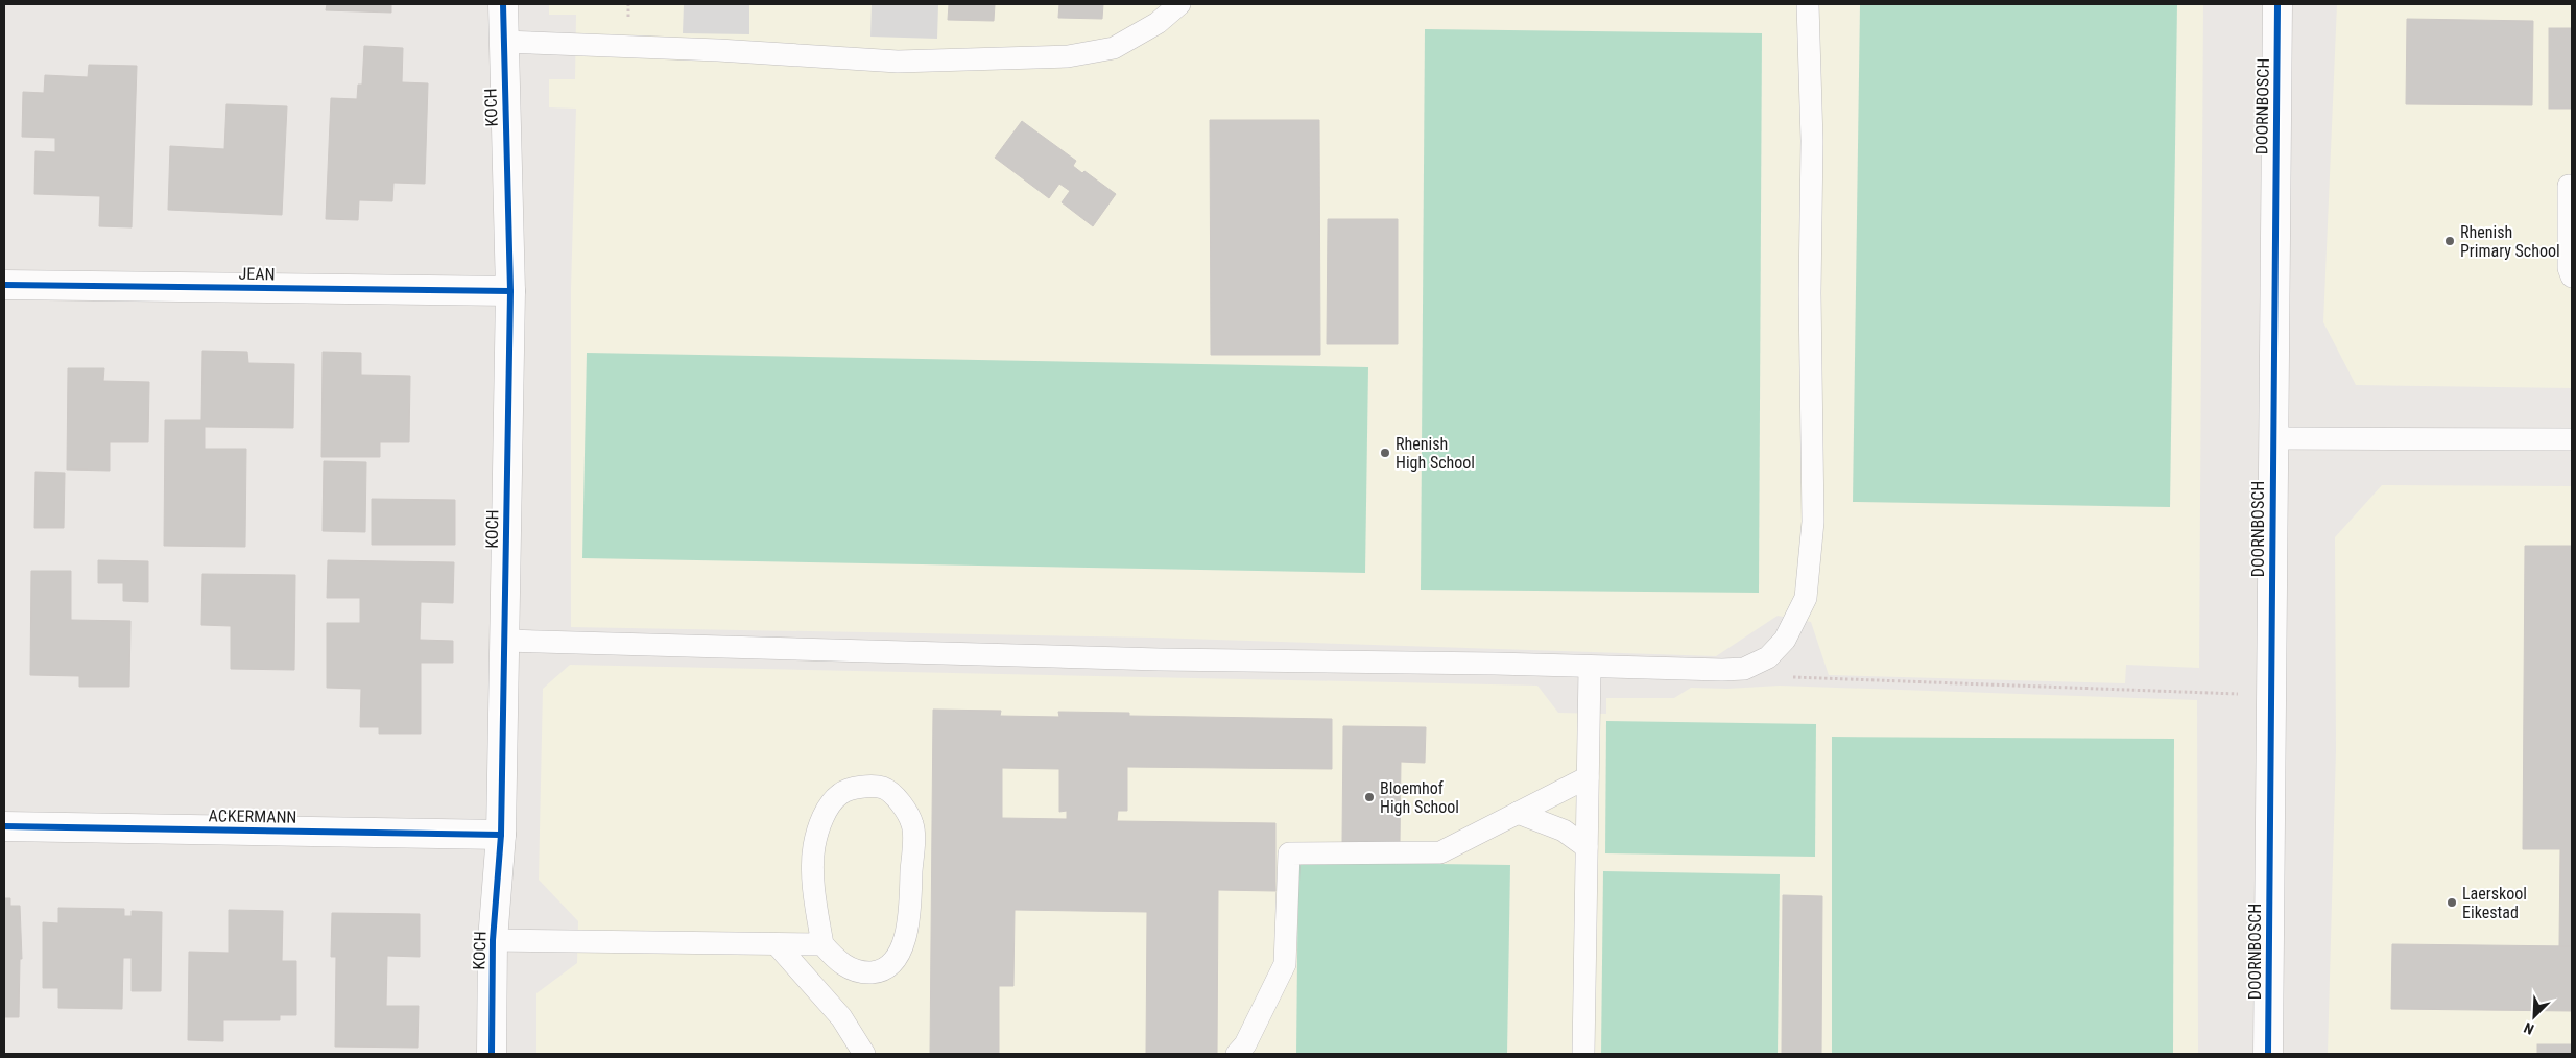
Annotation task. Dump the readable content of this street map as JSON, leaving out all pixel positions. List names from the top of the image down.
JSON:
{
  "streets": {
    "street": [
      "DOORNBOSCH",
      "KOCH",
      "JEAN",
      "ACKERMANN"
    ]
  },
  "crossings": [
    ["KOCH", "JEAN"],
    ["KOCH", "ACKERMANN"]
  ],
  "places": [
    "Rhenish Primary School",
    "Rhenish High School",
    "Bloemhof High School",
    "Laerskool Eikestad"
  ],
  "north": "bottom left"
}
